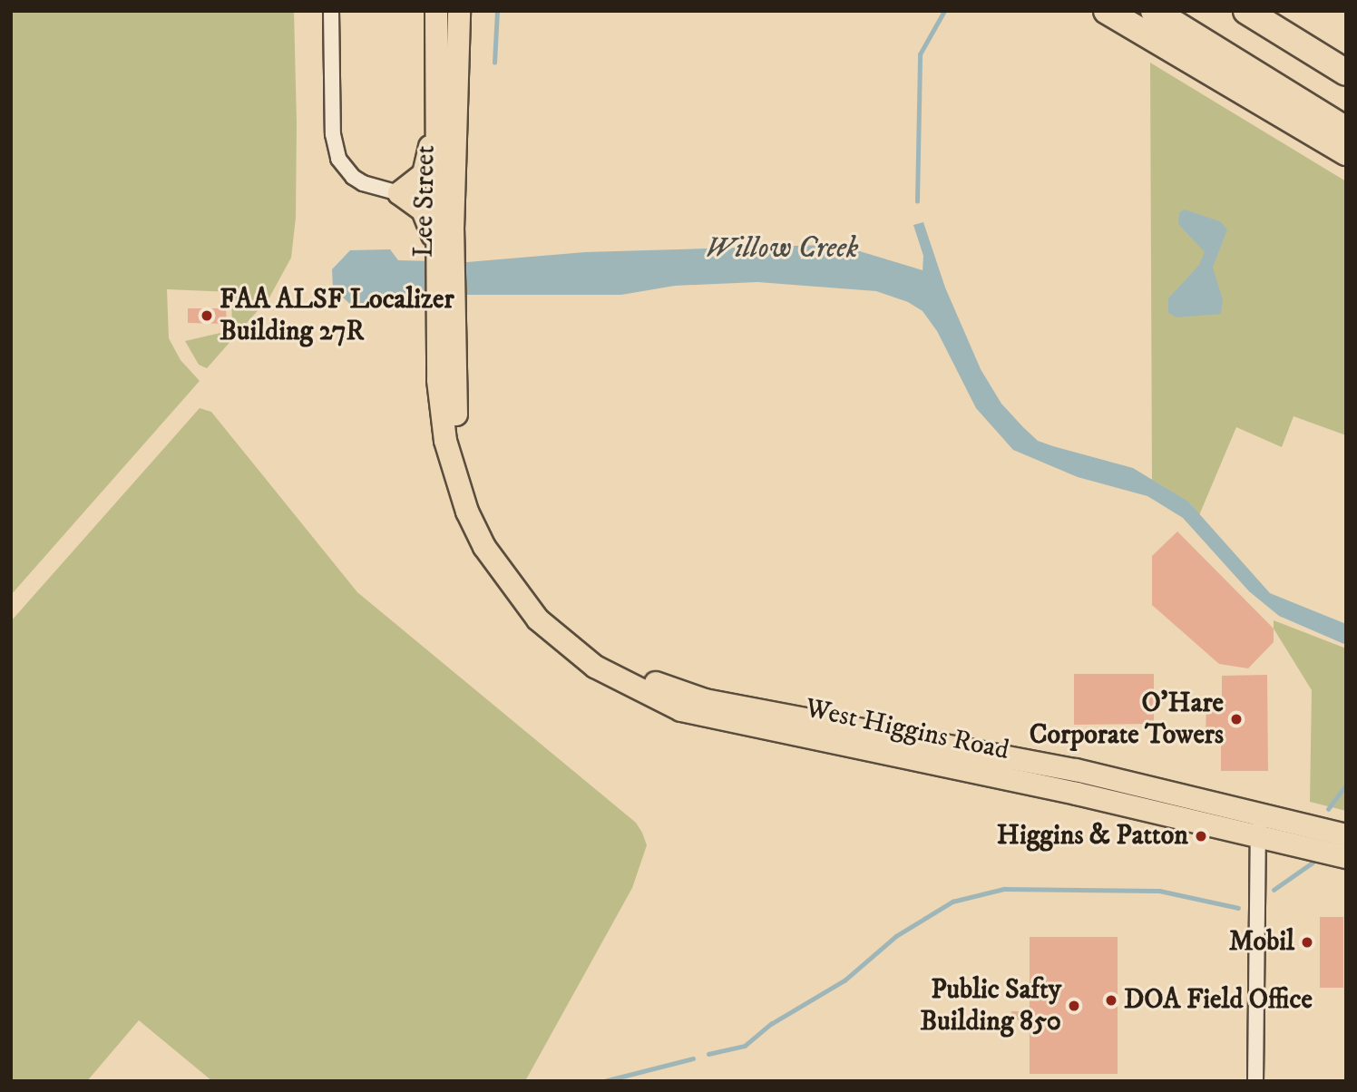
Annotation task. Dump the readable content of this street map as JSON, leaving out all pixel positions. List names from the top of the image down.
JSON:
{
  "streets": {
    "main road": ["Lee Street", "West Higgins Road"]
  },
  "crossings": [
    ["Lee Street", "West Higgins Road"]
  ],
  "water": ["Willow Creek"],
  "places": [
    "FAA ALSF Localizer Building 27R",
    "O'Hare Corporate Towers",
    "Higgins & Patton",
    "Mobil",
    "DOA Field Office",
    "Public Safty Building 850"
  ]
}
